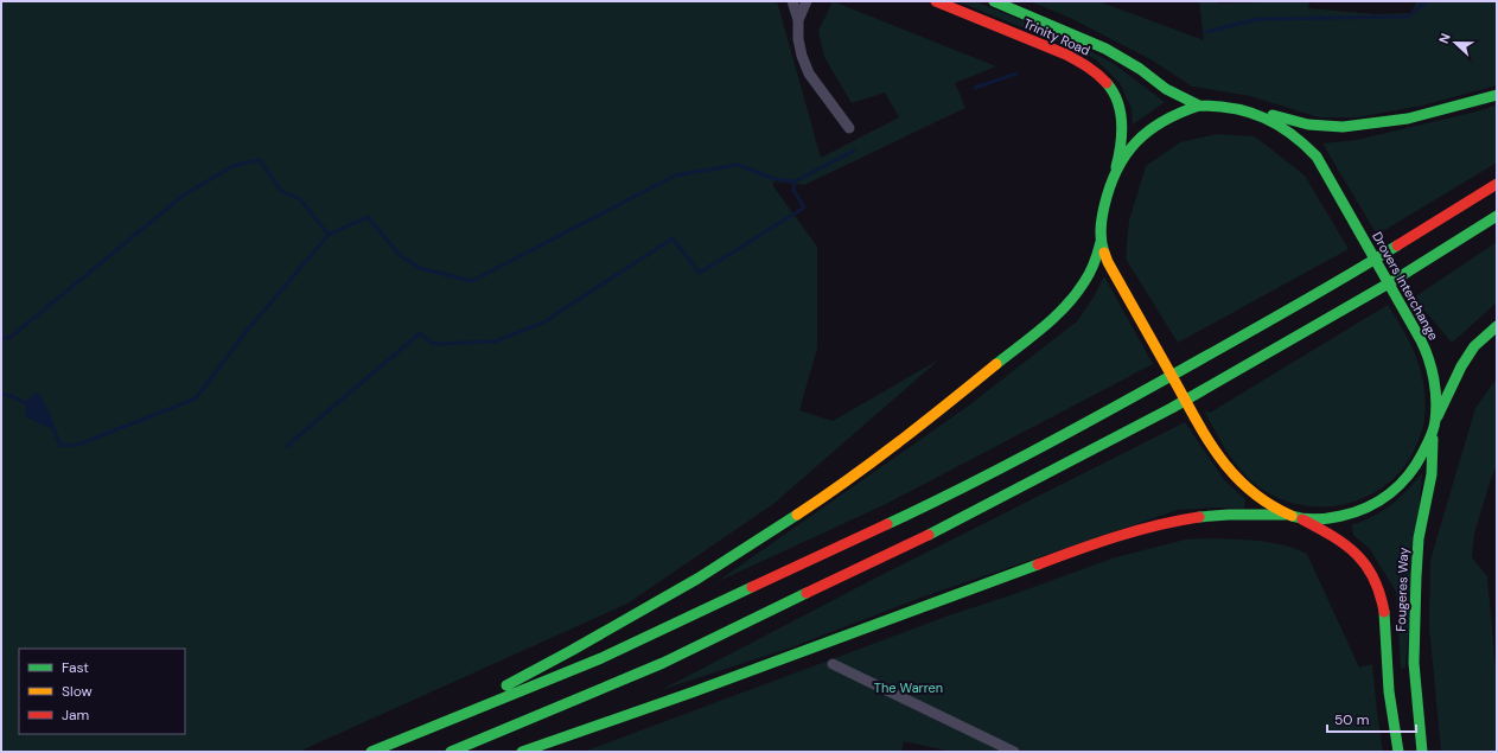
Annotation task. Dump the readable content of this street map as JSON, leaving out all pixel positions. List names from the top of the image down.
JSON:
{
  "streets": {
    "main road": ["Trinity Road", "Drovers Interchange", "Fougeres Way"]
  },
  "crossings": [
    ["Trinity Road", "Drovers Interchange"],
    ["Drovers Interchange", "Fougeres Way"]
  ],
  "parks": ["The Warren"],
  "legend": ["Fast", "Slow", "Jam"],
  "scale_bar": "50 m",
  "north": "left"
}
